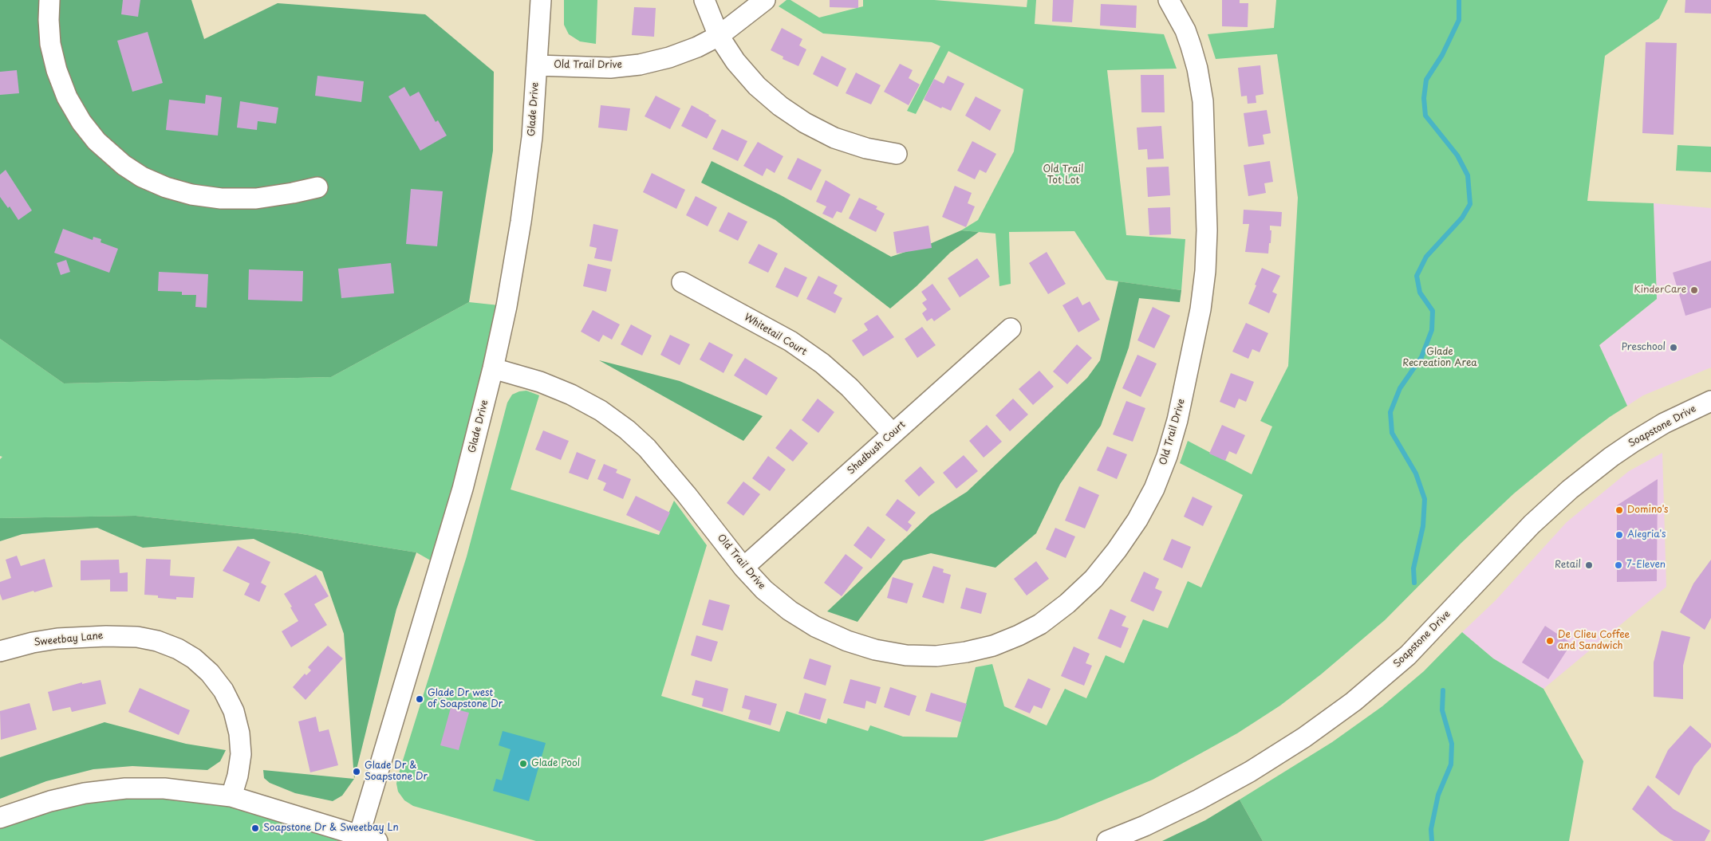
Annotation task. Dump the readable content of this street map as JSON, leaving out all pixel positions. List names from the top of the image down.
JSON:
{
  "streets": {
    "street": [
      "Old Trail Drive",
      "Glade Drive",
      "Whitetail Court",
      "Soapstone Drive",
      "Shadbush Court",
      "Sweetbay Lane"
    ]
  },
  "crossings": [
    ["Old Trail Drive", "Glade Drive"],
    ["Old Trail Drive", "Shadbush Court"],
    ["Whitetail Court", "Shadbush Court"]
  ],
  "parks": ["Old Trail Tot Lot", "Glade Recreation Area"],
  "places": [
    "KinderCare",
    "Preschool",
    "Domino's",
    "Alegria's",
    "Retail",
    "7-Eleven",
    "De Clieu Coffee and Sandwich",
    "Glade Dr west of Soapstone Dr",
    "Glade Pool",
    "Glade Dr & Soapstone Dr",
    "Soapstone Dr & Sweetbay Ln"
  ]
}
